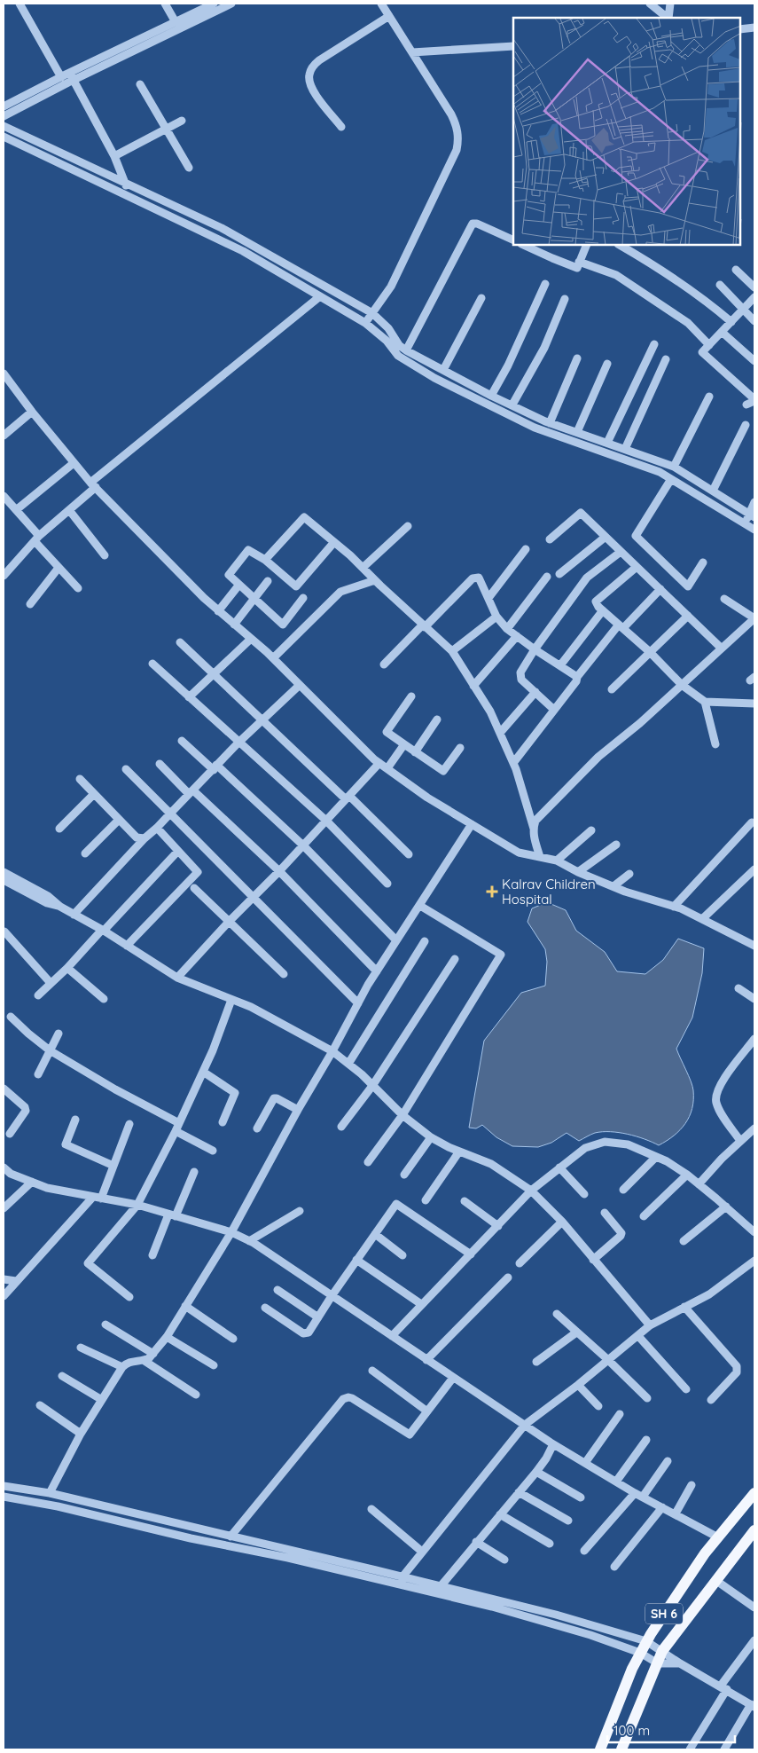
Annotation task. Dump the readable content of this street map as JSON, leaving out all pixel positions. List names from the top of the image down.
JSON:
{
  "streets": {
    "main road": ["SH 6"]
  },
  "places": {
    "health": ["Kalrav Children Hospital"]
  },
  "scale_bar": "100 m"
}
